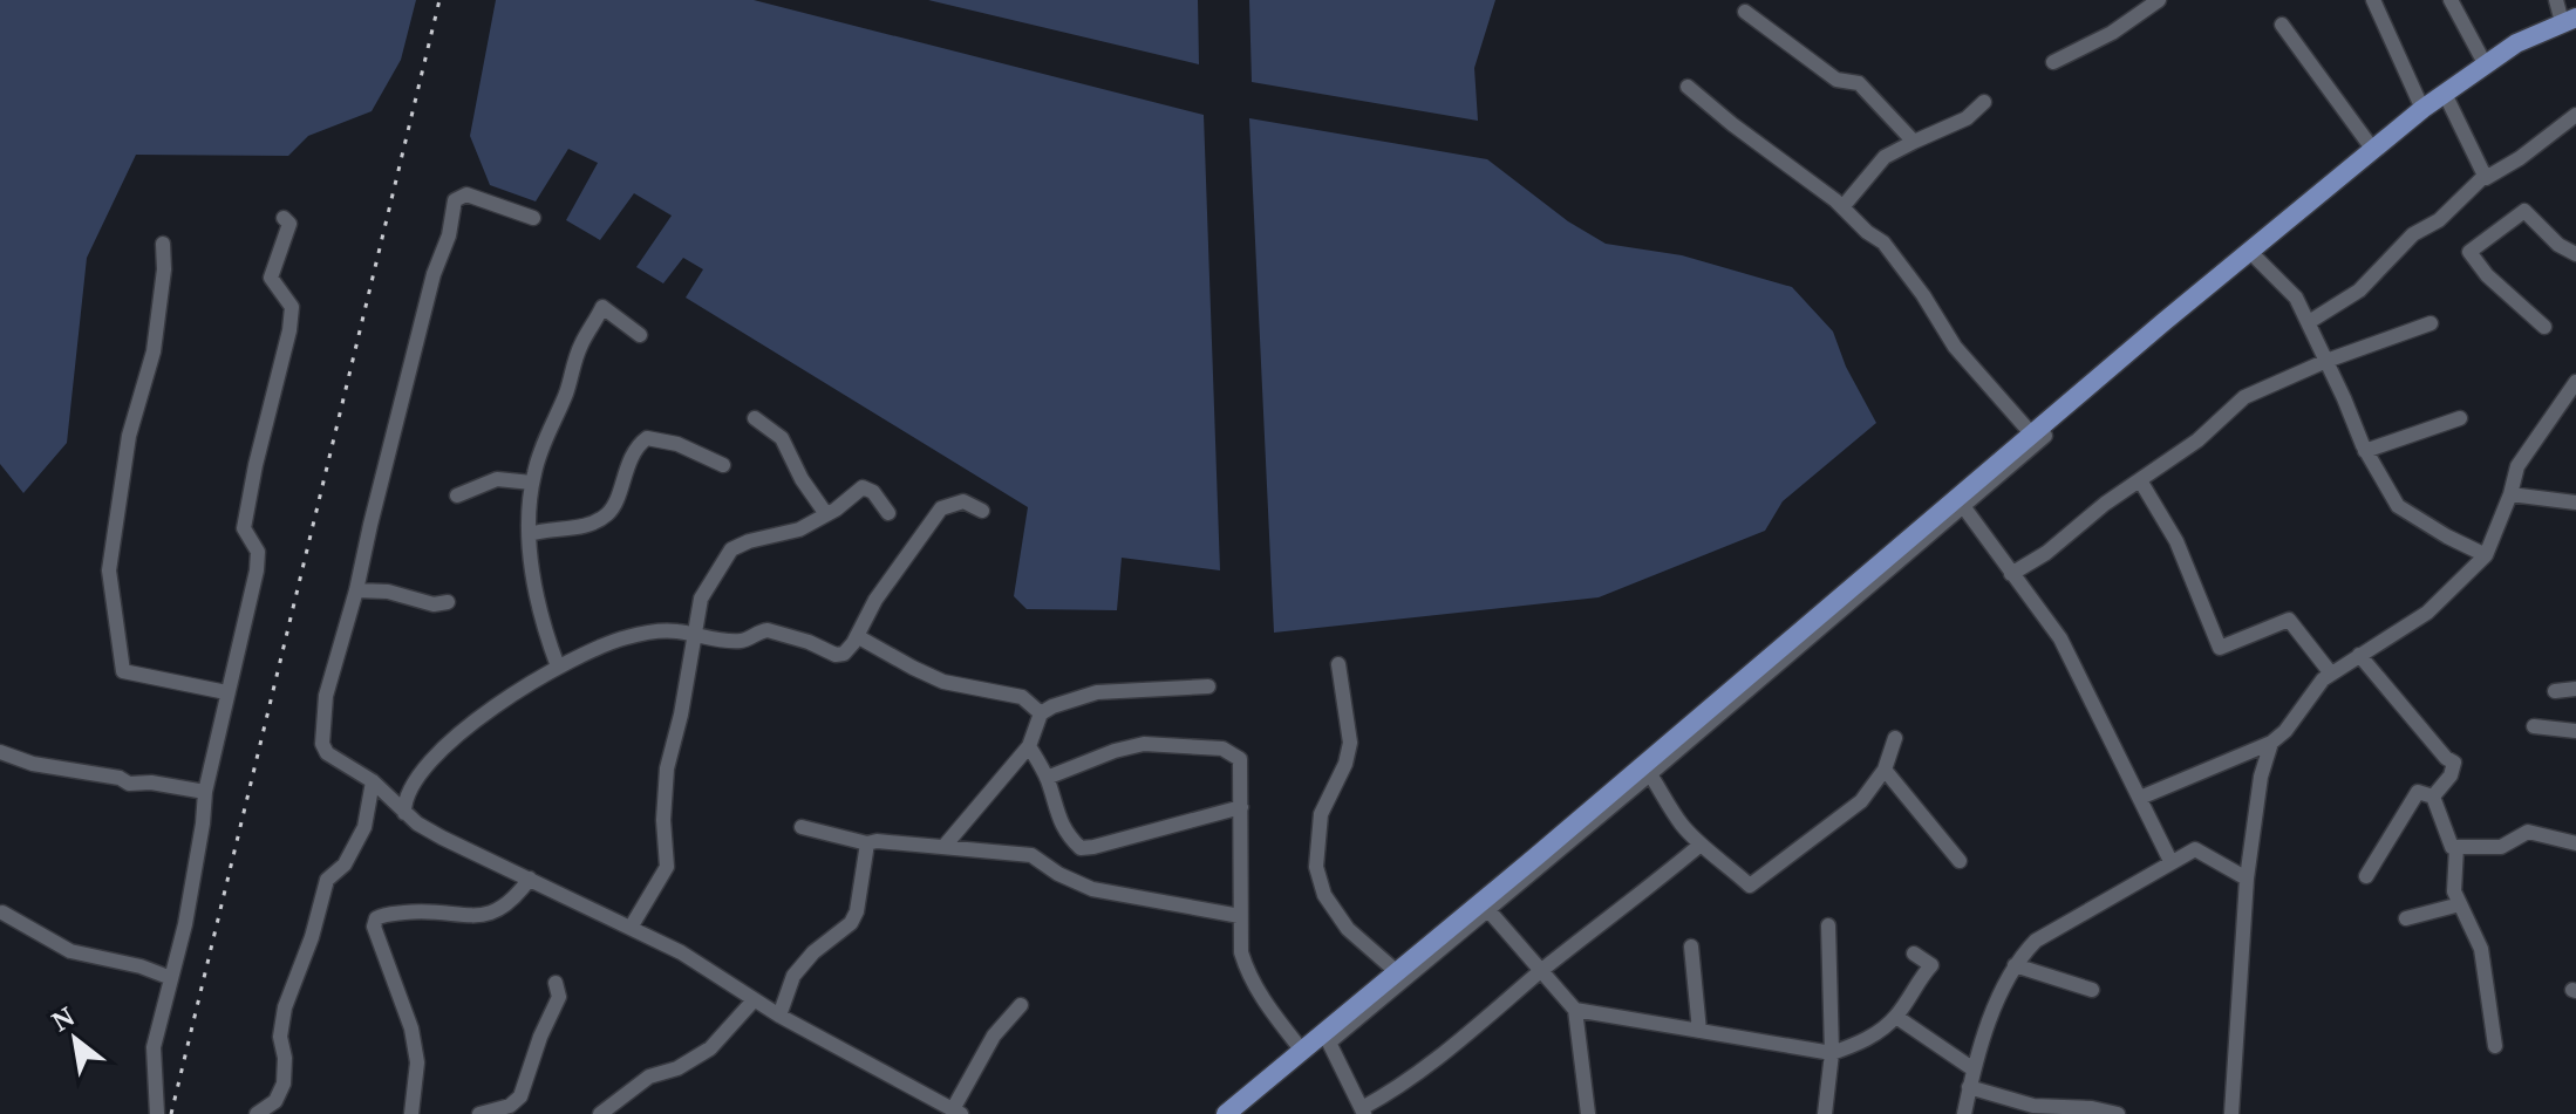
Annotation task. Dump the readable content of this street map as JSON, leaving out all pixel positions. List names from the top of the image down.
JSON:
{
  "north": "top left"
}
